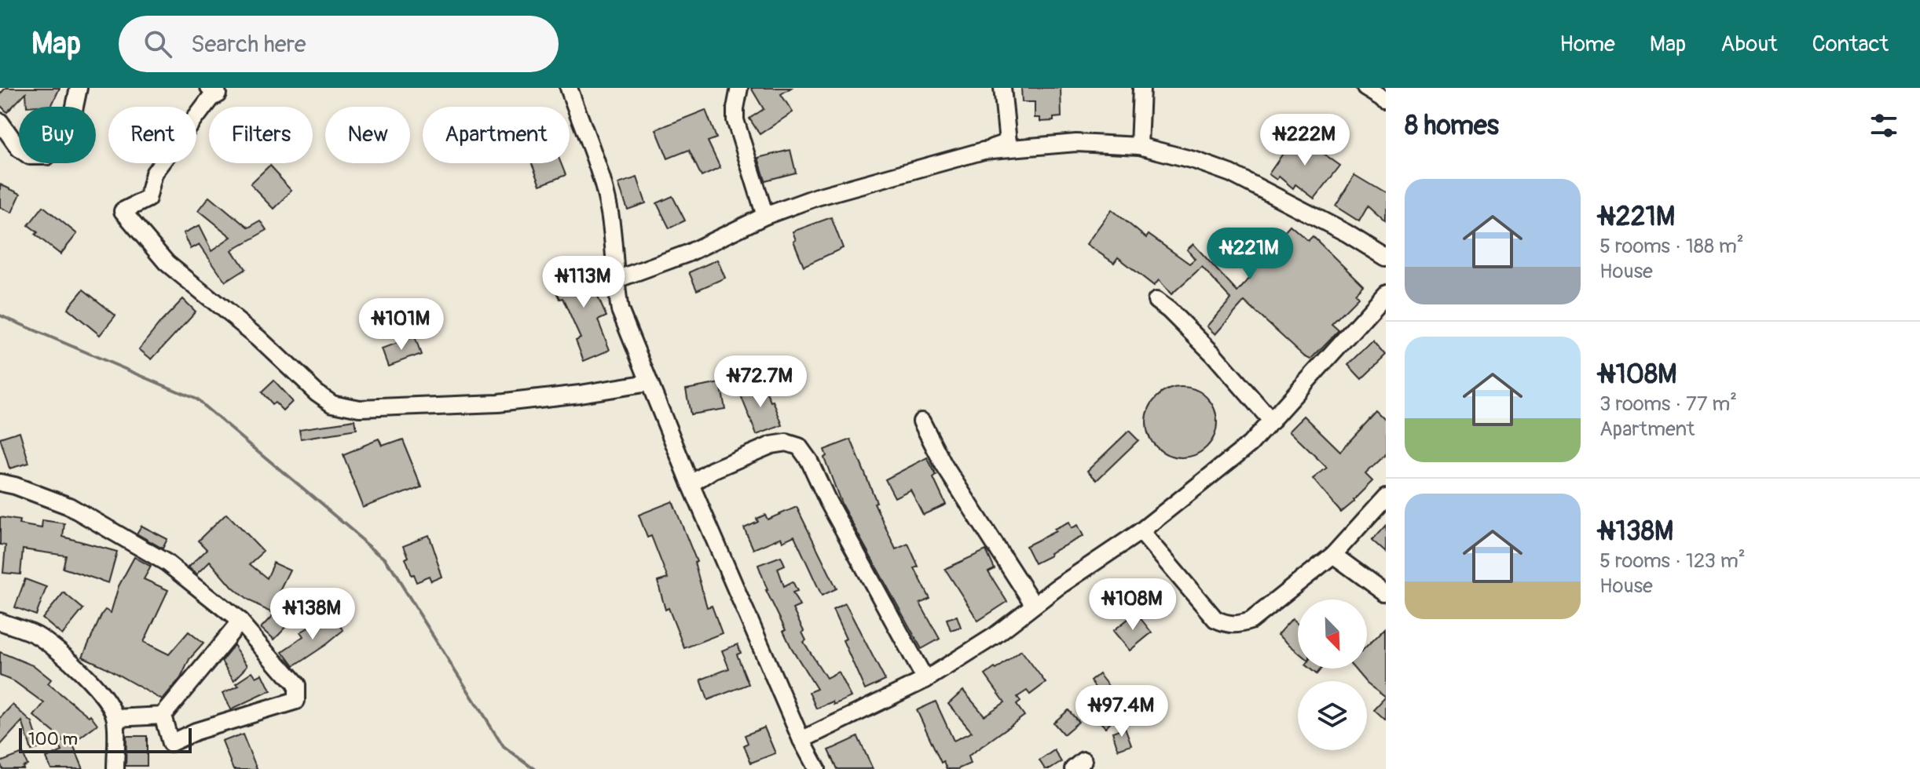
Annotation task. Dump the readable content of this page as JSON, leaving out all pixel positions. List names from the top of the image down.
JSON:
{
  "scale_bar": "100 m",
  "north": "bottom right",
  "page": {
    "header": "Map",
    "search": "Search here",
    "nav": [
      "Home",
      "Map",
      "About",
      "Contact"
    ],
    "heading": "8 homes",
    "chip": [
      "Buy",
      "Rent",
      "Filters",
      "New",
      "Apartment"
    ],
    "price": [
      "₦222M",
      "₦221M",
      "₦113M",
      "₦101M",
      "₦72.7M",
      "₦108M",
      "₦138M",
      "₦97.4M"
    ],
    "list": [
      {
        "name": "₦221M",
        "note": "5 rooms · 188 m² · House"
      },
      {
        "name": "₦108M",
        "note": "3 rooms · 77 m² · Apartment"
      },
      {
        "name": "₦138M",
        "note": "5 rooms · 123 m² · House"
      }
    ],
    "scale": "100 m"
  }
}
